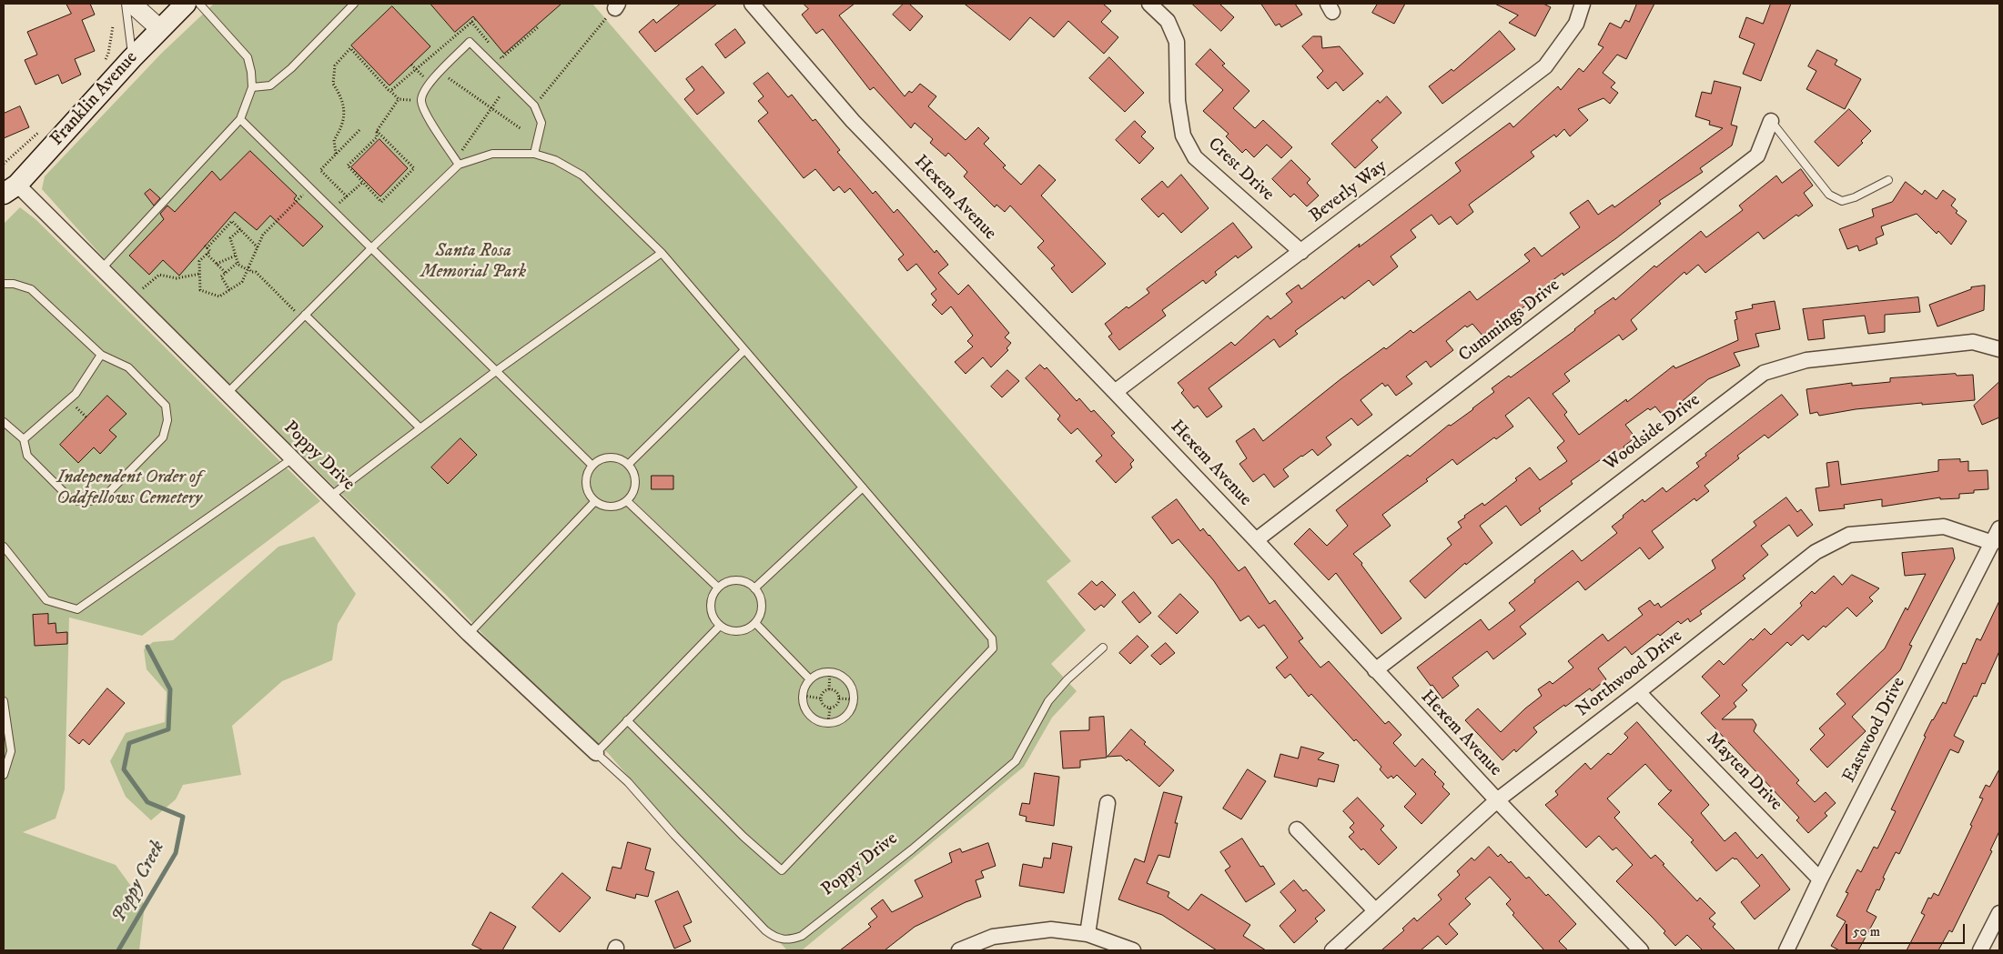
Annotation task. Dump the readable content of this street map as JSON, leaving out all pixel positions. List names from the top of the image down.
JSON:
{
  "streets": {
    "main road": ["Franklin Avenue"],
    "street": [
      "Crest Drive",
      "Beverly Way",
      "Hexem Avenue",
      "Cummings Drive",
      "Woodside Drive",
      "Poppy Drive",
      "Northwood Drive",
      "Eastwood Drive",
      "Mayten Drive"
    ]
  },
  "crossings": [
    ["Franklin Avenue", "Poppy Drive"],
    ["Crest Drive", "Beverly Way"],
    ["Beverly Way", "Hexem Avenue"],
    ["Hexem Avenue", "Cummings Drive"],
    ["Hexem Avenue", "Woodside Drive"],
    ["Hexem Avenue", "Northwood Drive"],
    ["Northwood Drive", "Eastwood Drive"],
    ["Northwood Drive", "Mayten Drive"],
    ["Eastwood Drive", "Mayten Drive"]
  ],
  "water": ["Poppy Creek"],
  "parks": ["Santa Rosa Memorial Park", "Independent Order of Oddfellows Cemetery"],
  "scale_bar": "50 m"
}
